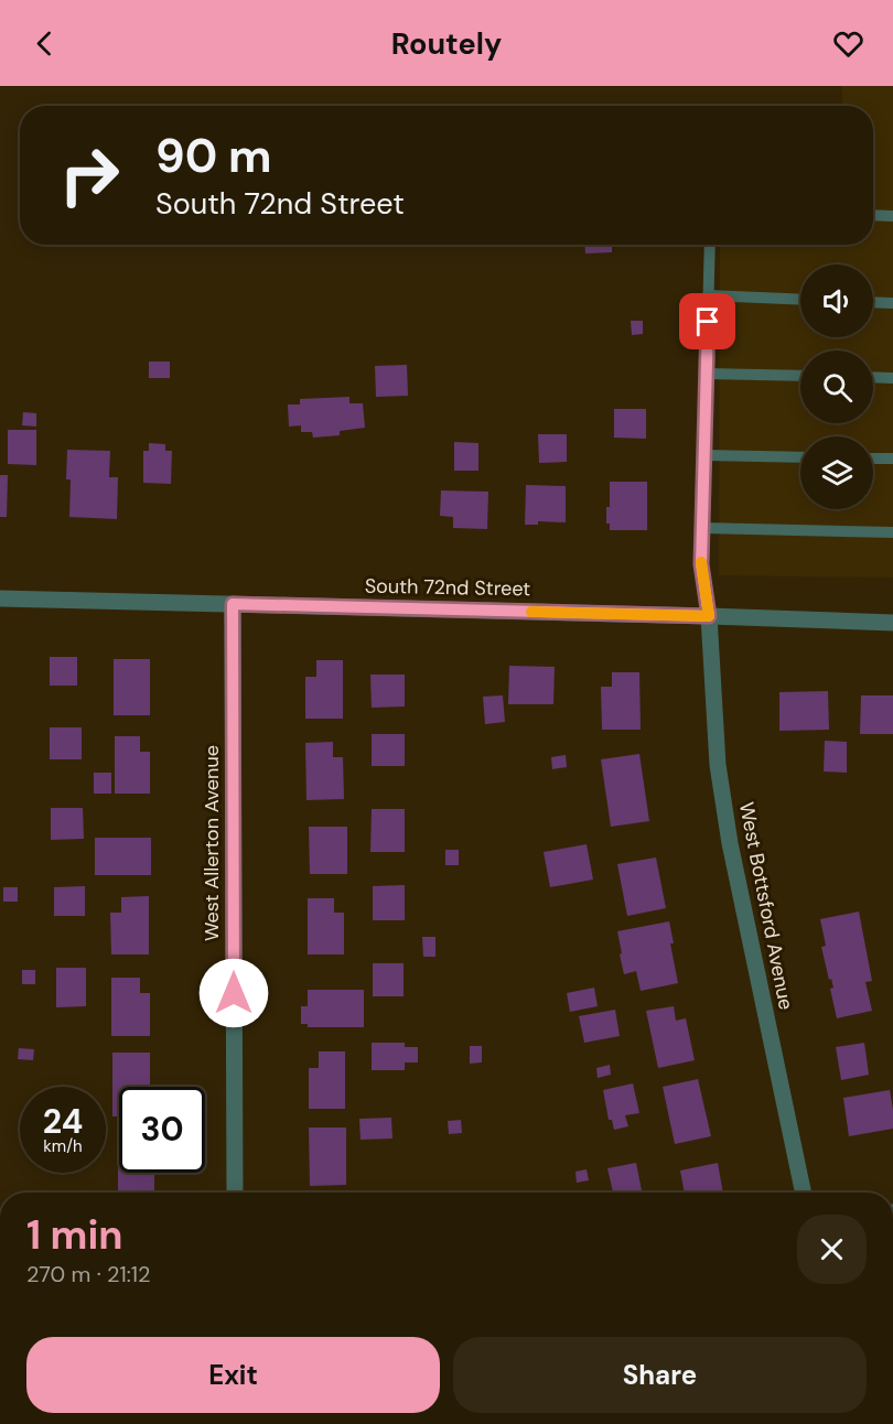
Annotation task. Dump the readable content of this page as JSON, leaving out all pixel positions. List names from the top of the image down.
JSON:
{
  "streets": {
    "street": ["South 72nd Street", "West Allerton Avenue", "West Bottsford Avenue"]
  },
  "crossings": [
    ["South 72nd Street", "West Allerton Avenue"],
    ["South 72nd Street", "West Bottsford Avenue"]
  ],
  "page": {
    "header": "Routely",
    "turn": ["90 m", "South 72nd Street"],
    "speed": "24 km/h",
    "limit": "30",
    "heading": ["1 min", "270 m · 21:12"],
    "buttons": ["Exit", "Share"]
  }
}
